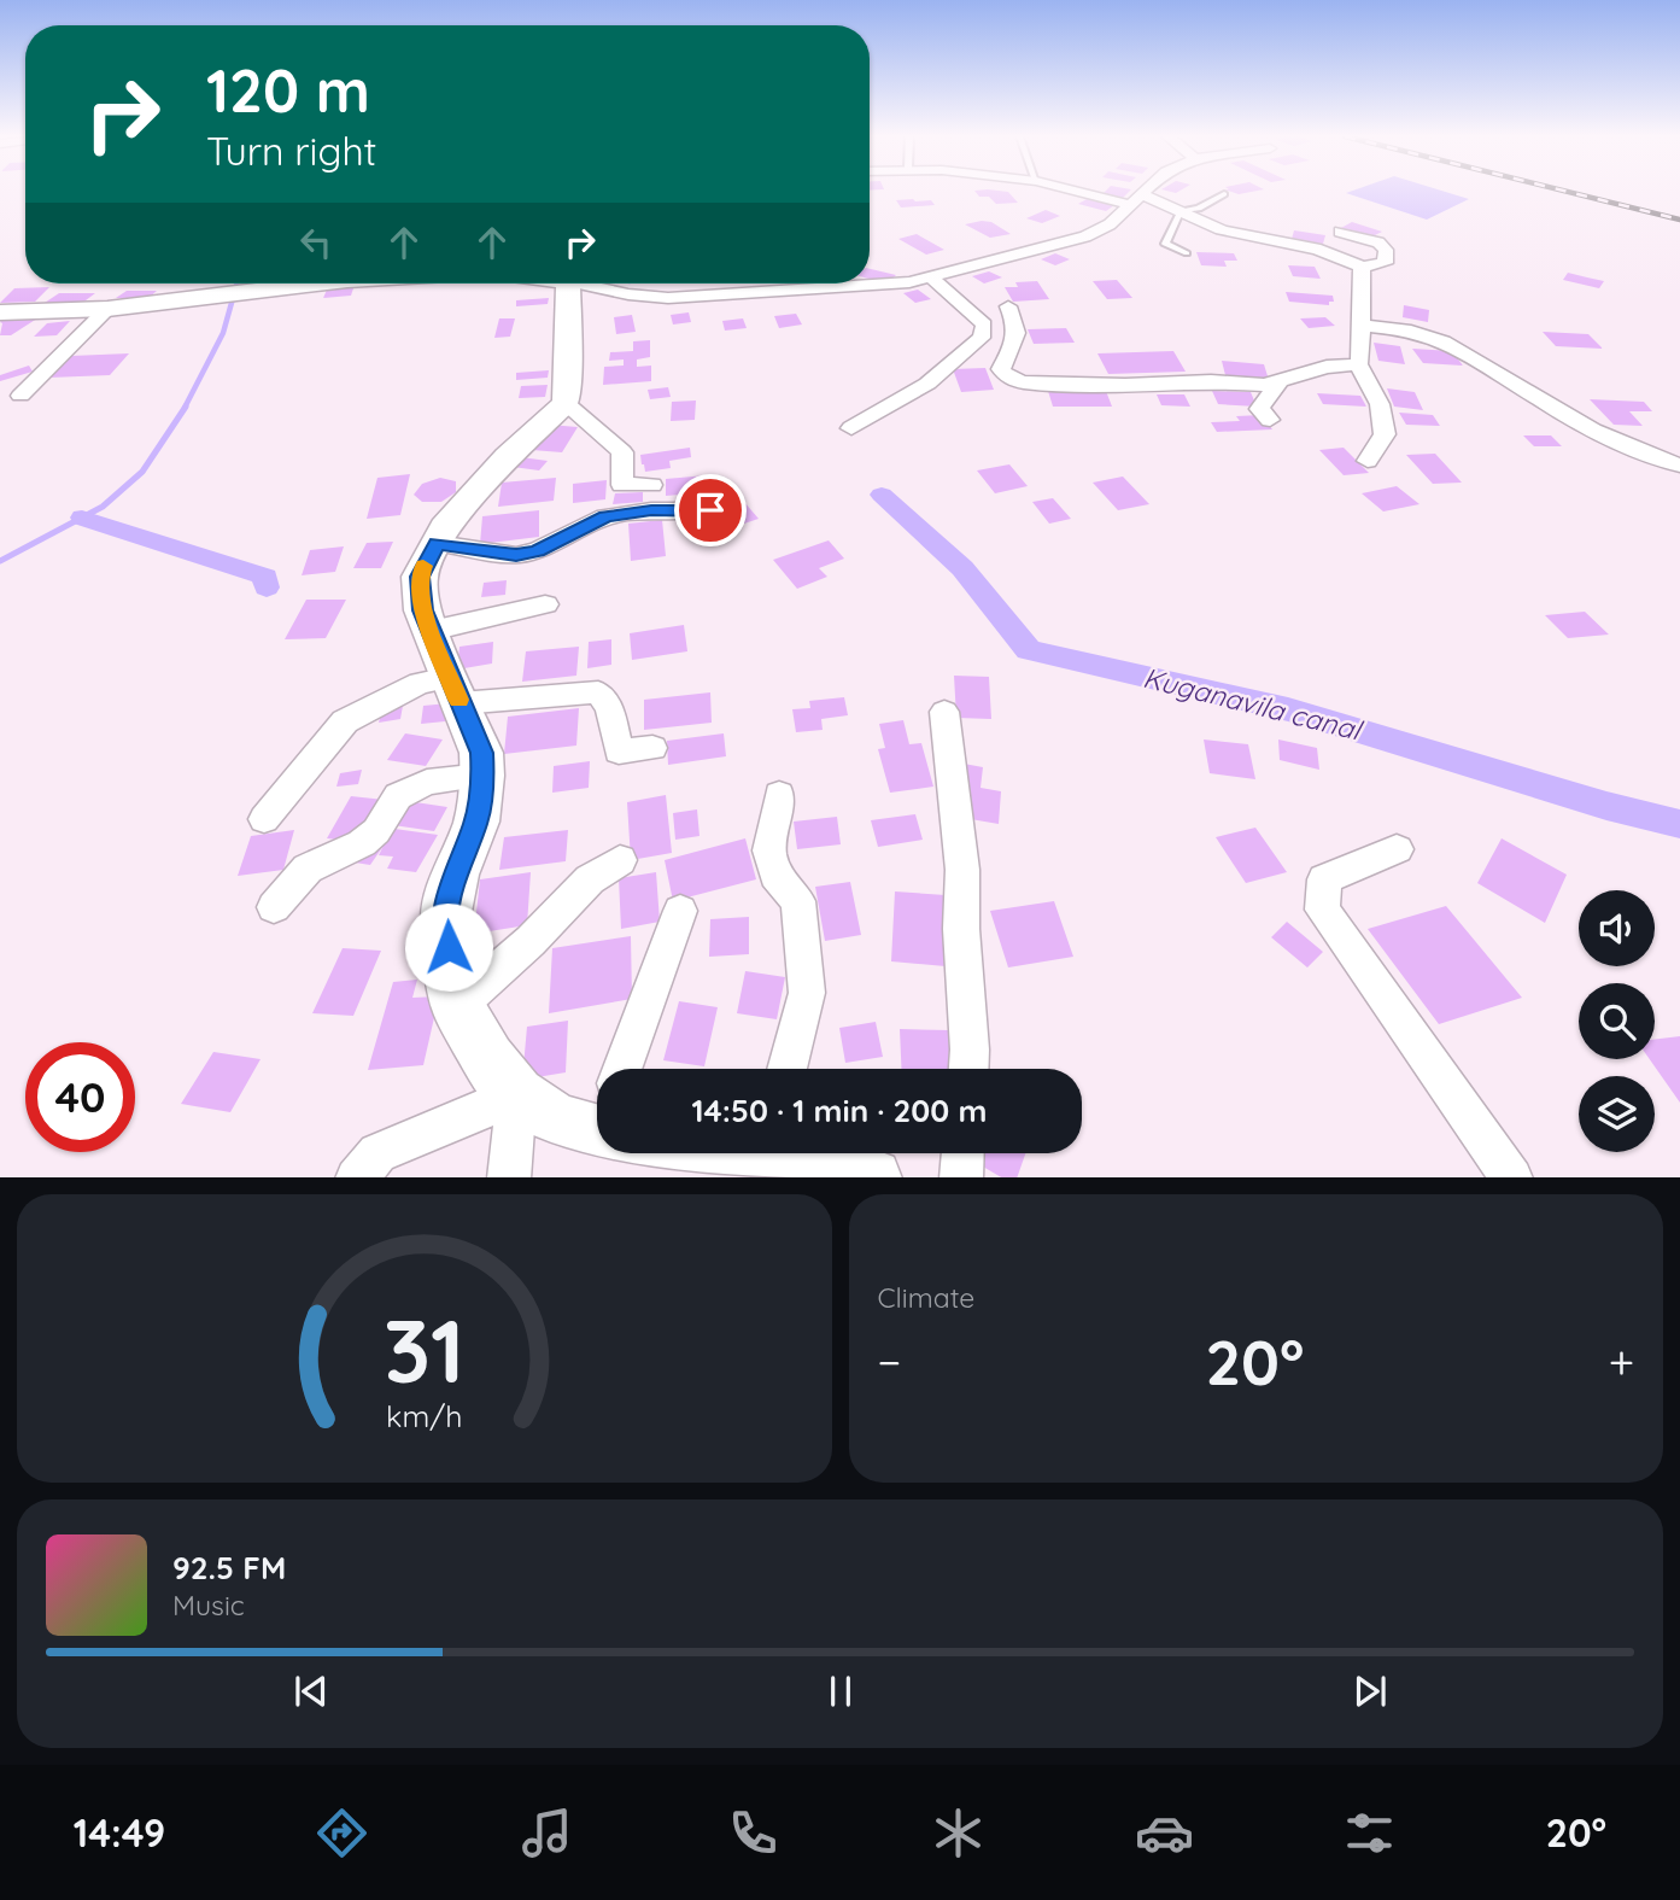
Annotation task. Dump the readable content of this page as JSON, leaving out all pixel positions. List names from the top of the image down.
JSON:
{
  "water": ["Kuganavila canal"],
  "page": {
    "turn": ["120 m", "Turn right"],
    "limit": "40",
    "trip": "14:50 · 1 min · 200 m",
    "tile": "Climate",
    "heat": ["−", "20°", "+"],
    "song": ["92.5 FM", "Music"],
    "tabs": ["14:49", "20°"],
    "gauge": ["31", "km/h"]
  }
}
